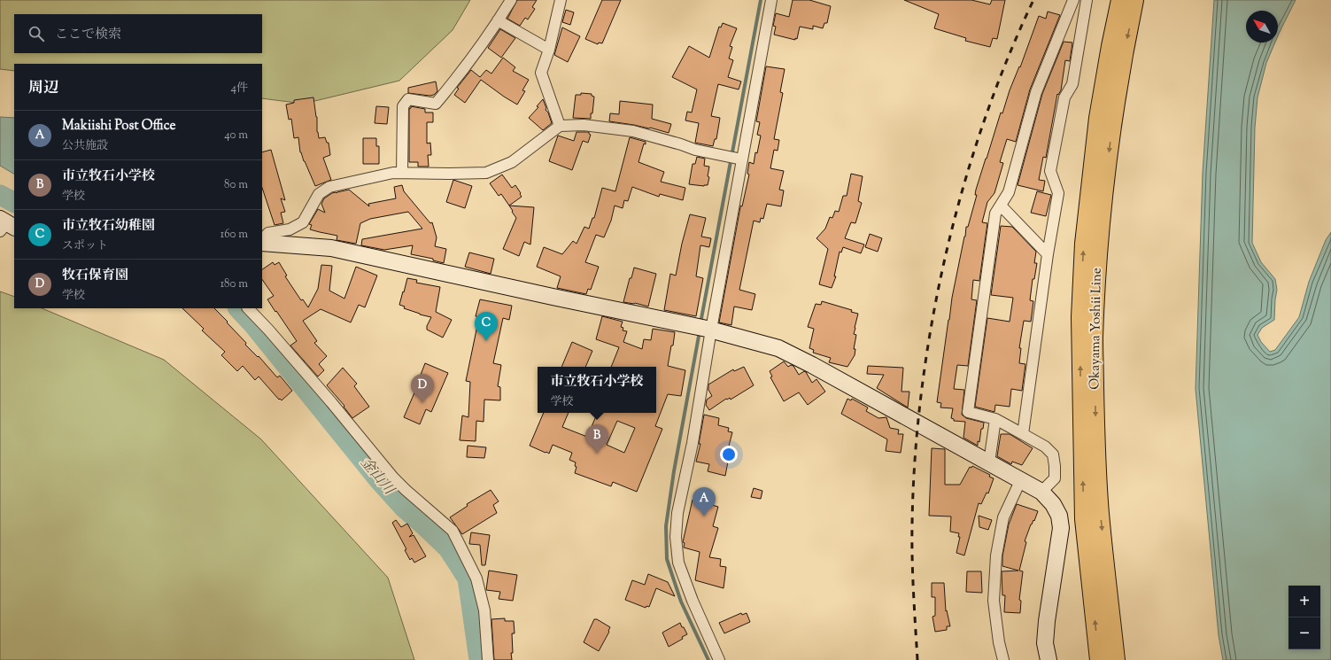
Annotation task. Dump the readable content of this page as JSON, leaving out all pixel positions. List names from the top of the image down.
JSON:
{
  "streets": {
    "main road": ["Okayama Yoshii Line"]
  },
  "water": ["金山川"],
  "north": "top left",
  "page": {
    "search": "ここで検索",
    "heading": ["周辺", "4件"],
    "list": [
      {
        "mark": "A",
        "name": "Makiishi Post Office",
        "note": "公共施設",
        "value": "40 m"
      },
      {
        "mark": "B",
        "name": "市立牧石小学校",
        "note": "学校",
        "value": "80 m"
      },
      {
        "mark": "C",
        "name": "市立牧石幼稚園",
        "note": "スポット",
        "value": "160 m"
      },
      {
        "mark": "D",
        "name": "牧石保育園",
        "note": "学校",
        "value": "180 m"
      }
    ],
    "pins": [
      "C",
      "D",
      "B",
      "A"
    ],
    "popup": ["市立牧石小学校", "学校"],
    "map_buttons": ["+", "−"]
  }
}
